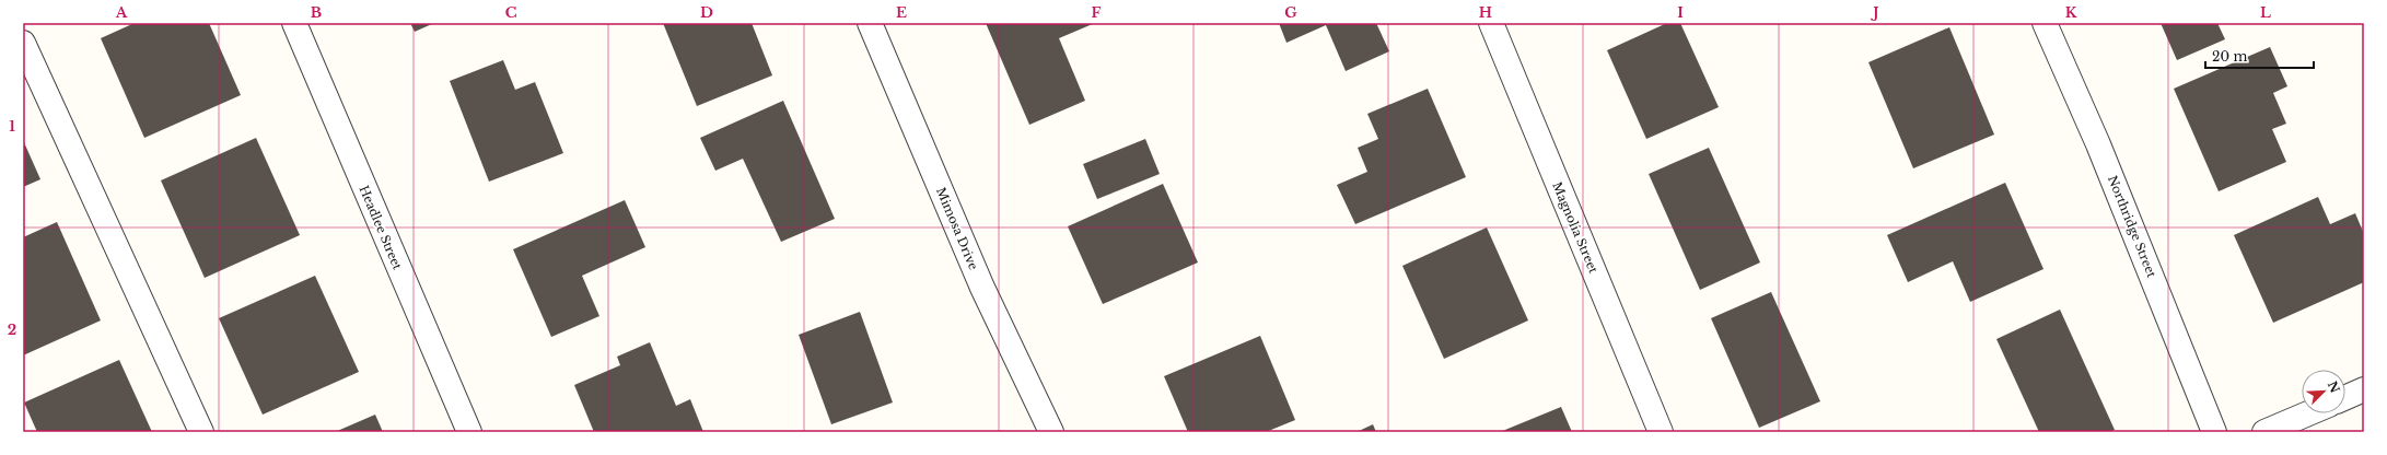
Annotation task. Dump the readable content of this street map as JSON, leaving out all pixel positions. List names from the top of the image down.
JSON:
{
  "streets": {
    "street": [
      "Northridge Street",
      "Headlee Street",
      "Magnolia Street",
      "Mimosa Drive"
    ]
  },
  "scale_bar": "20 m",
  "north": "top right",
  "grid": {
    "columns": [
      "A",
      "B",
      "C",
      "D",
      "E",
      "F",
      "G",
      "H",
      "I",
      "J",
      "K",
      "L"
    ],
    "rows": ["1", "2"]
  }
}
